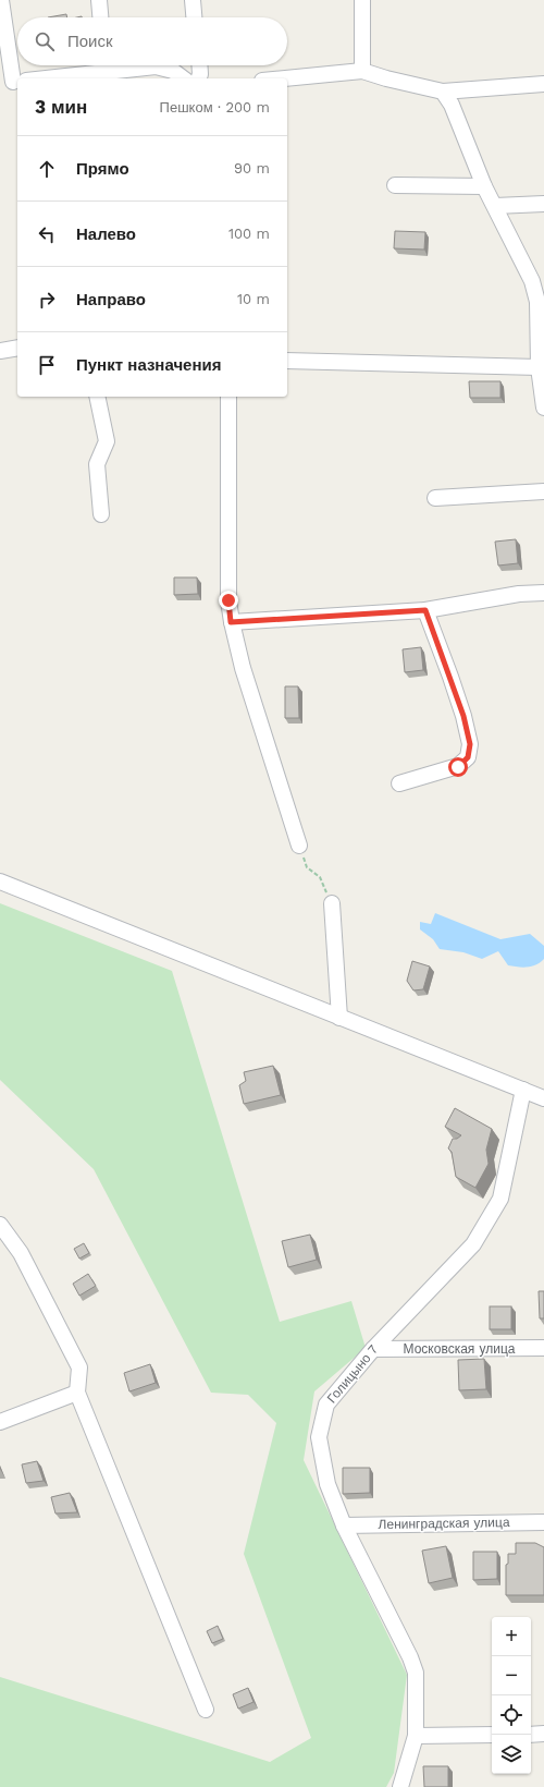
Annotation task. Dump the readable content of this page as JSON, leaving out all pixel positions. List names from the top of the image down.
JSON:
{
  "streets": {
    "street": ["Московская улица", "Голицыно 7", "Ленинградская улица"]
  },
  "crossings": [
    ["Московская улица", "Голицыно 7"],
    ["Голицыно 7", "Ленинградская улица"]
  ],
  "page": {
    "search": "Поиск",
    "heading": ["3 мин", "Пешком · 200 m"],
    "list": [
      ["Прямо", "90 m"],
      ["Налево", "100 m"],
      ["Направо", "10 m"],
      "Пункт назначения"
    ],
    "map_buttons": ["+", "−"]
  }
}
